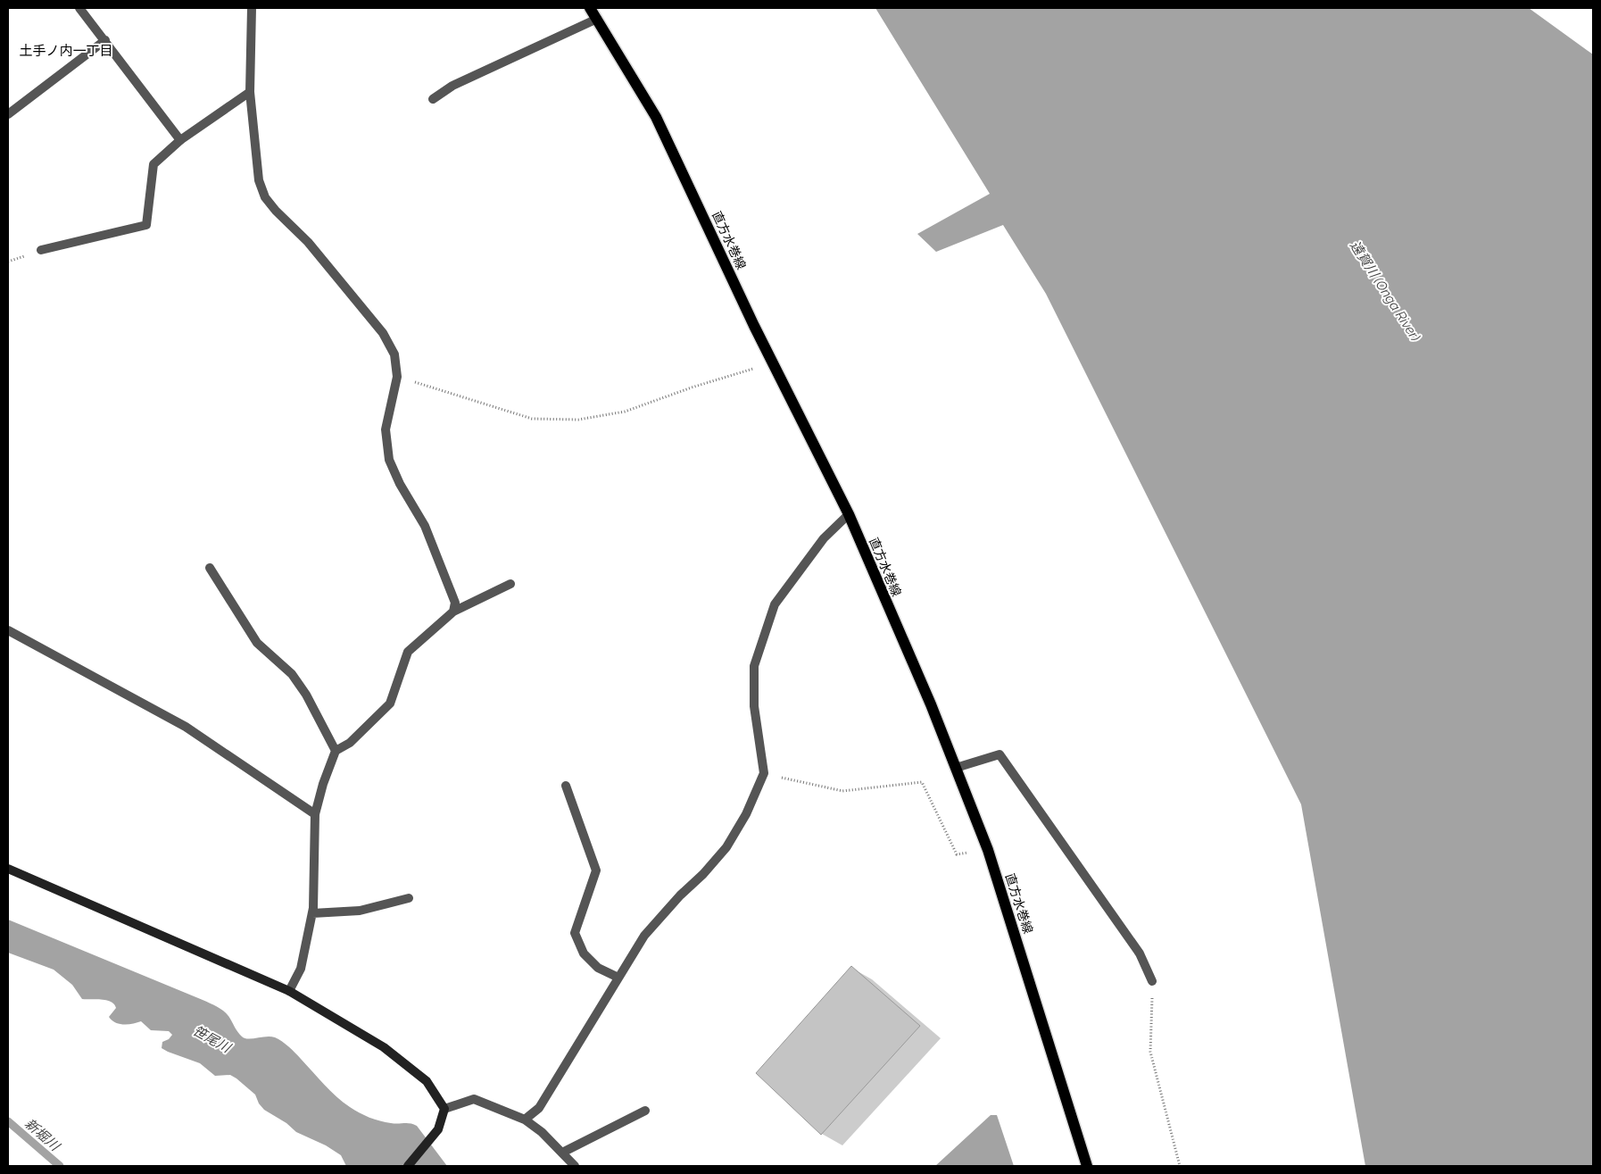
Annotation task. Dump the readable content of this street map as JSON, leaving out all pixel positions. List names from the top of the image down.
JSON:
{
  "streets": {
    "main road": ["直方水巻線"]
  },
  "districts": ["土手ノ内一丁目"],
  "water": ["遠賀川 (Onga River)", "笹尾川", "新堀川"]
}
